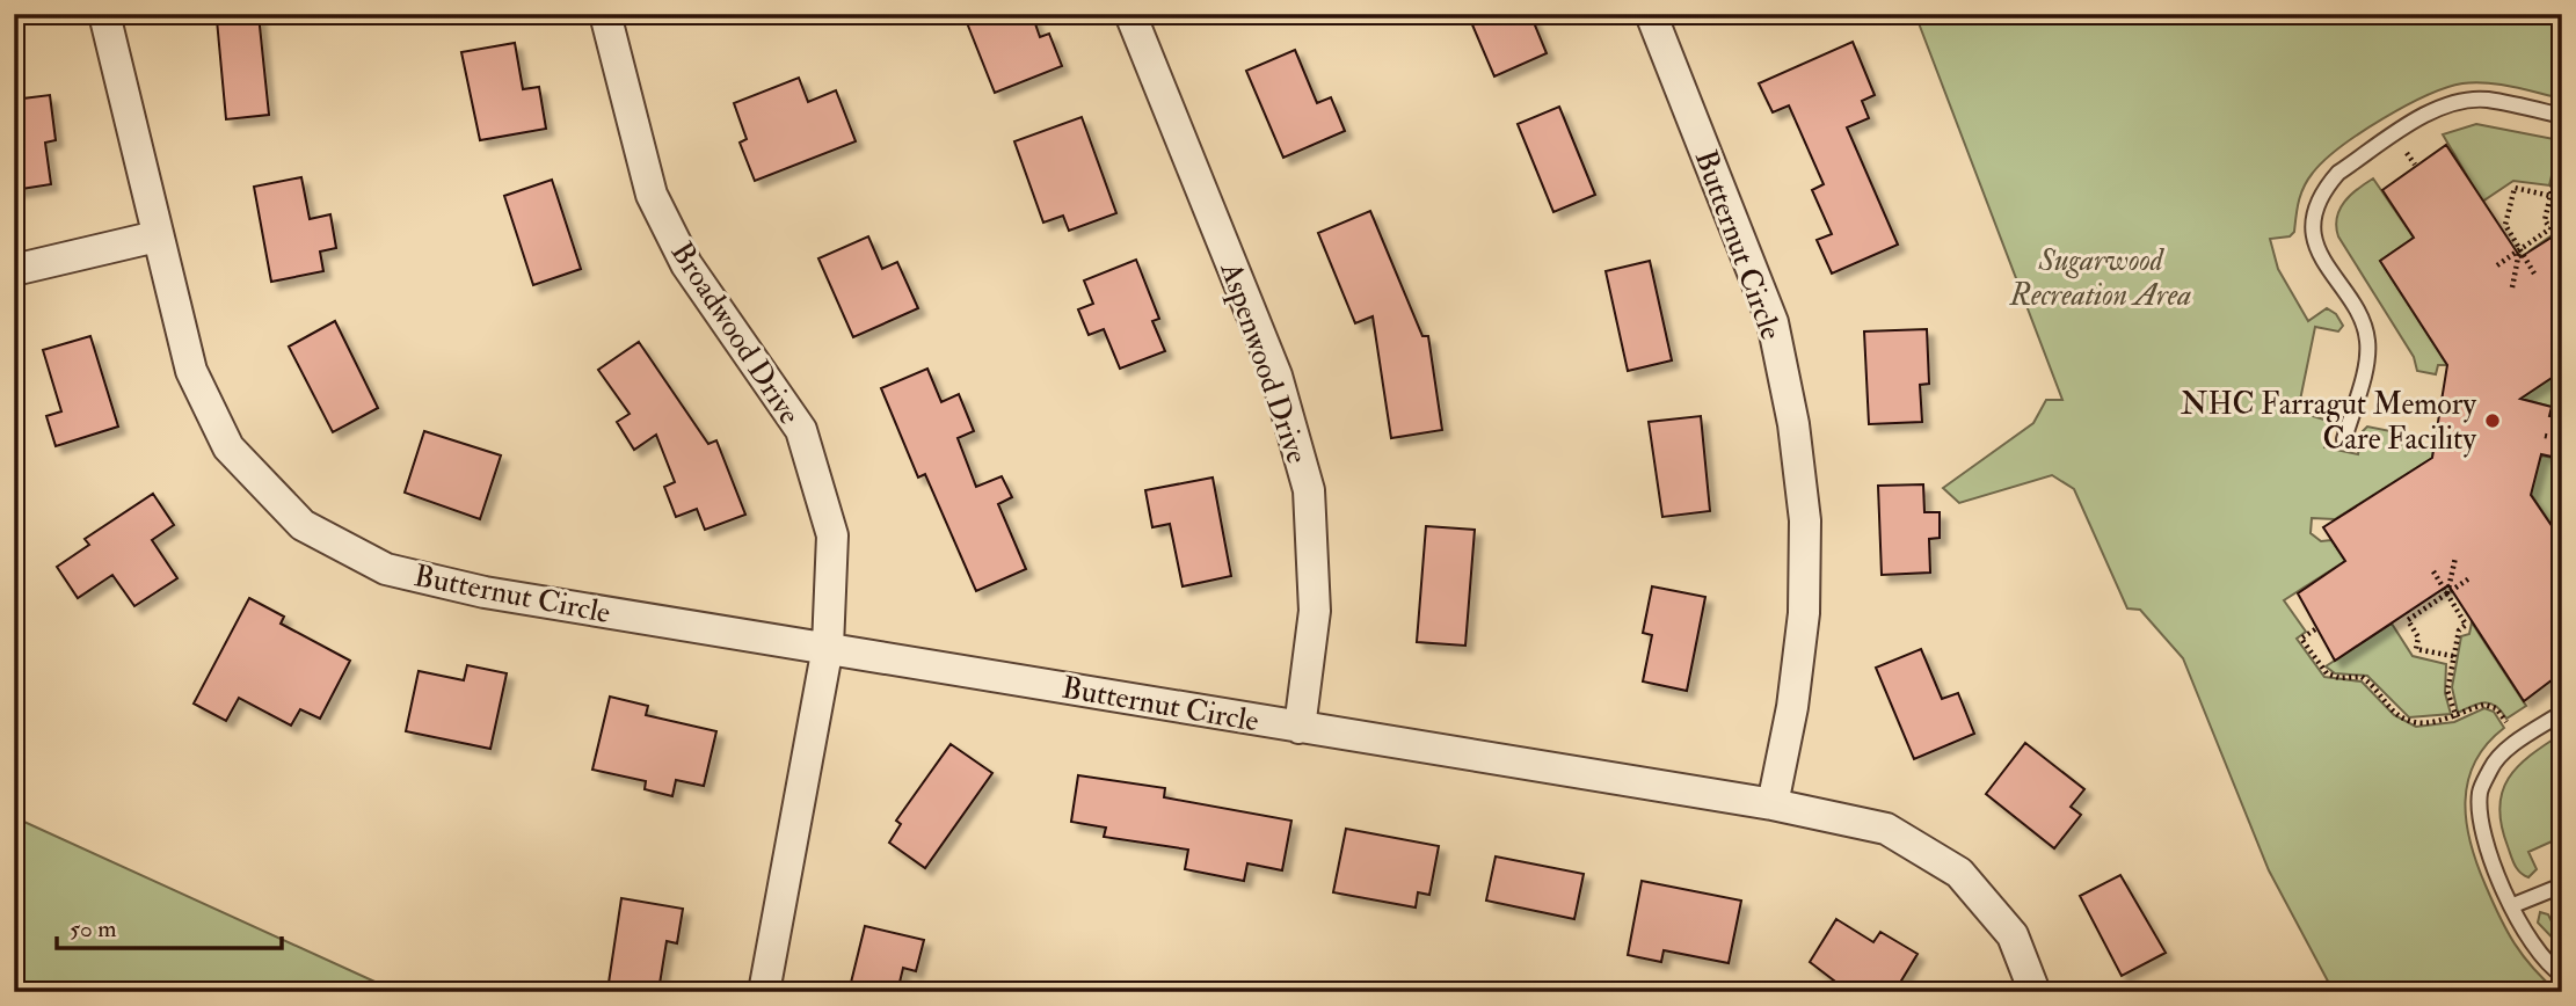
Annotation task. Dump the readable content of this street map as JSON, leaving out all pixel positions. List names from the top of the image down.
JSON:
{
  "streets": {
    "street": ["Butternut Circle", "Broadwood Drive", "Aspenwood Drive"]
  },
  "crossings": [
    ["Butternut Circle", "Broadwood Drive"],
    ["Butternut Circle", "Aspenwood Drive"]
  ],
  "parks": ["Sugarwood Recreation Area"],
  "places": ["NHC Farragut Memory Care Facility"],
  "scale_bar": "50 m"
}
